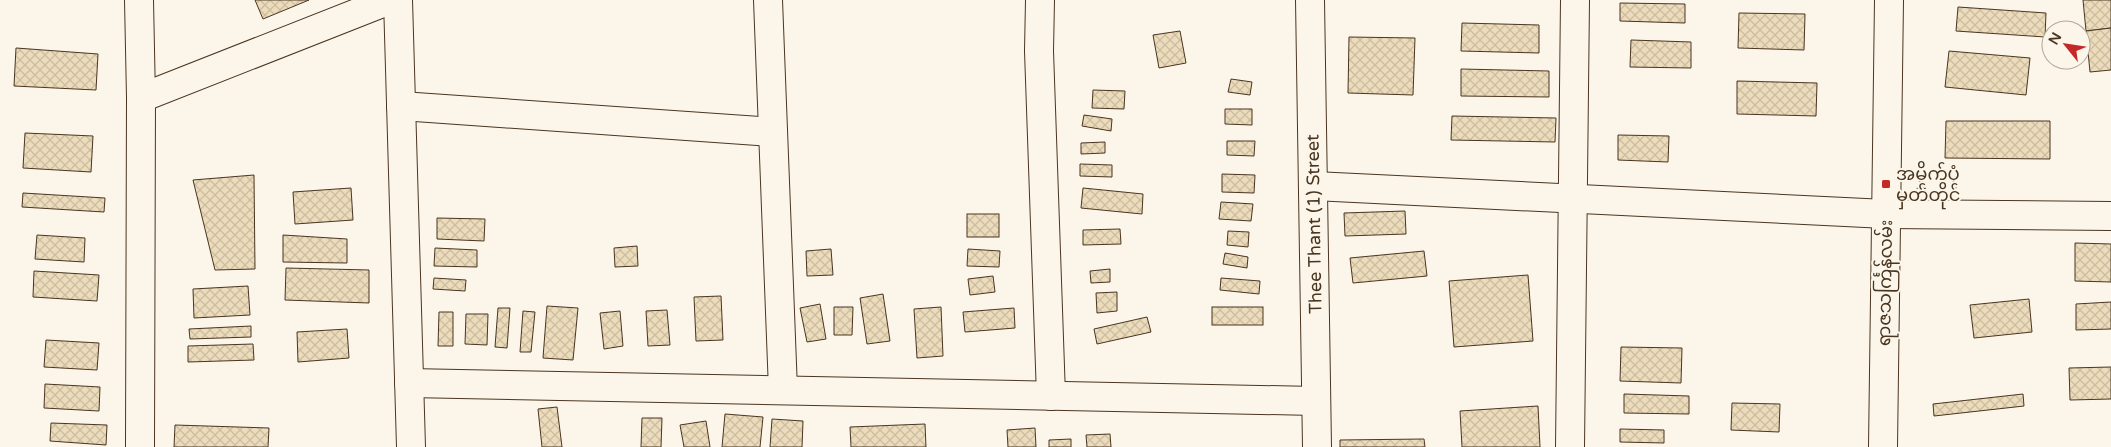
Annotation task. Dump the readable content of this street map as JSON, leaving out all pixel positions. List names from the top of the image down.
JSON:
{
  "streets": {
    "street": ["Thee Thant (1) Street", "ရာဇသင်္ကြန်လမ်း"]
  },
  "places": {
    "transit": ["အမှိုက်ပုံ မှတ်တိုင်"]
  },
  "north": "top left"
}
